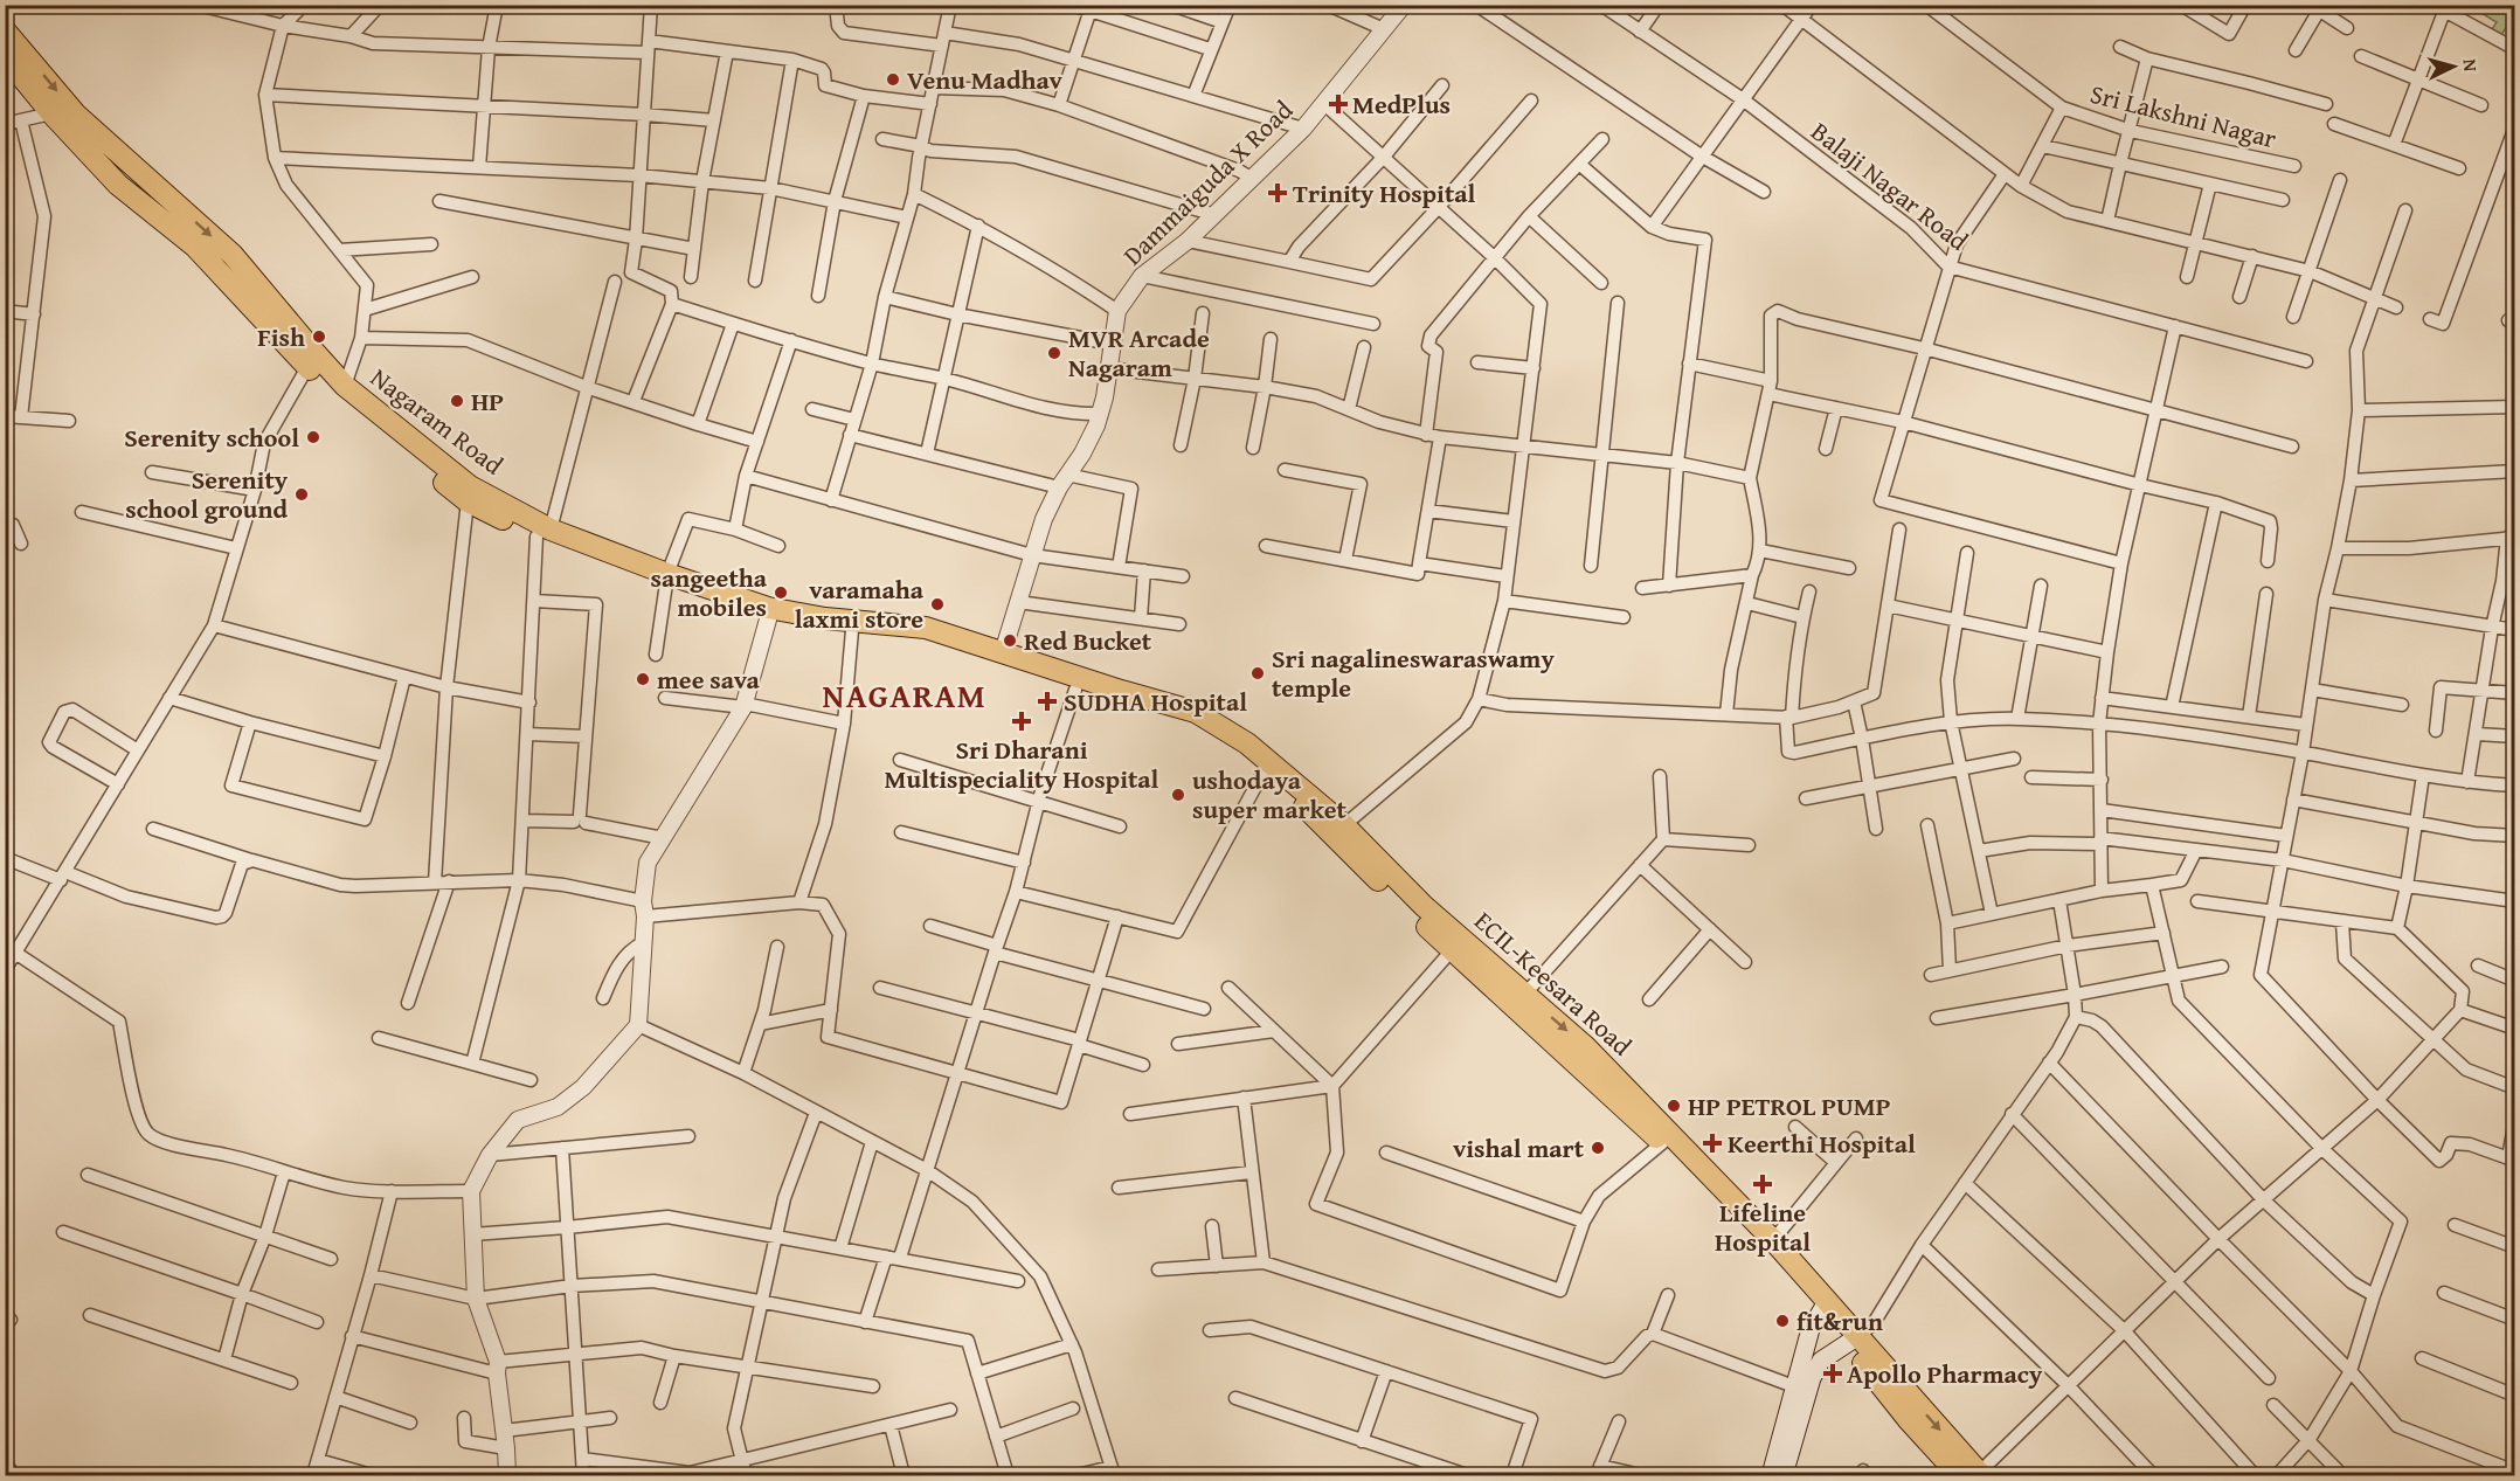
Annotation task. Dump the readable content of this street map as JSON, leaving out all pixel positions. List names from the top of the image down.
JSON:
{
  "streets": {
    "main road": ["Nagaram Road", "ECIL-Keesara Road"],
    "street": ["Sri Lakshni Nagar", "Dammaiguda X Road", "Balaji Nagar Road"]
  },
  "crossings": [
    ["Dammaiguda X Road", "Nagaram Road"],
    ["Dammaiguda X Road", "ECIL-Keesara Road"],
    ["Nagaram Road", "ECIL-Keesara Road"]
  ],
  "districts": ["NAGARAM"],
  "places": {
    "other": [
      "Venu Madhav",
      "Fish",
      "MVR Arcade Nagaram",
      "HP",
      "Serenity school",
      "Serenity school ground",
      "sangeetha mobiles",
      "varamaha laxmi store",
      "Red Bucket",
      "Sri nagalineswaraswamy temple",
      "mee sava",
      "ushodaya super market",
      "HP PETROL PUMP",
      "vishal mart",
      "fit&run"
    ],
    "health": [
      "MedPlus",
      "Trinity Hospital",
      "SUDHA Hospital",
      "Sri Dharani Multispeciality Hospital",
      "Keerthi Hospital",
      "Lifeline Hospital",
      "Apollo Pharmacy"
    ]
  },
  "north": "right"
}
